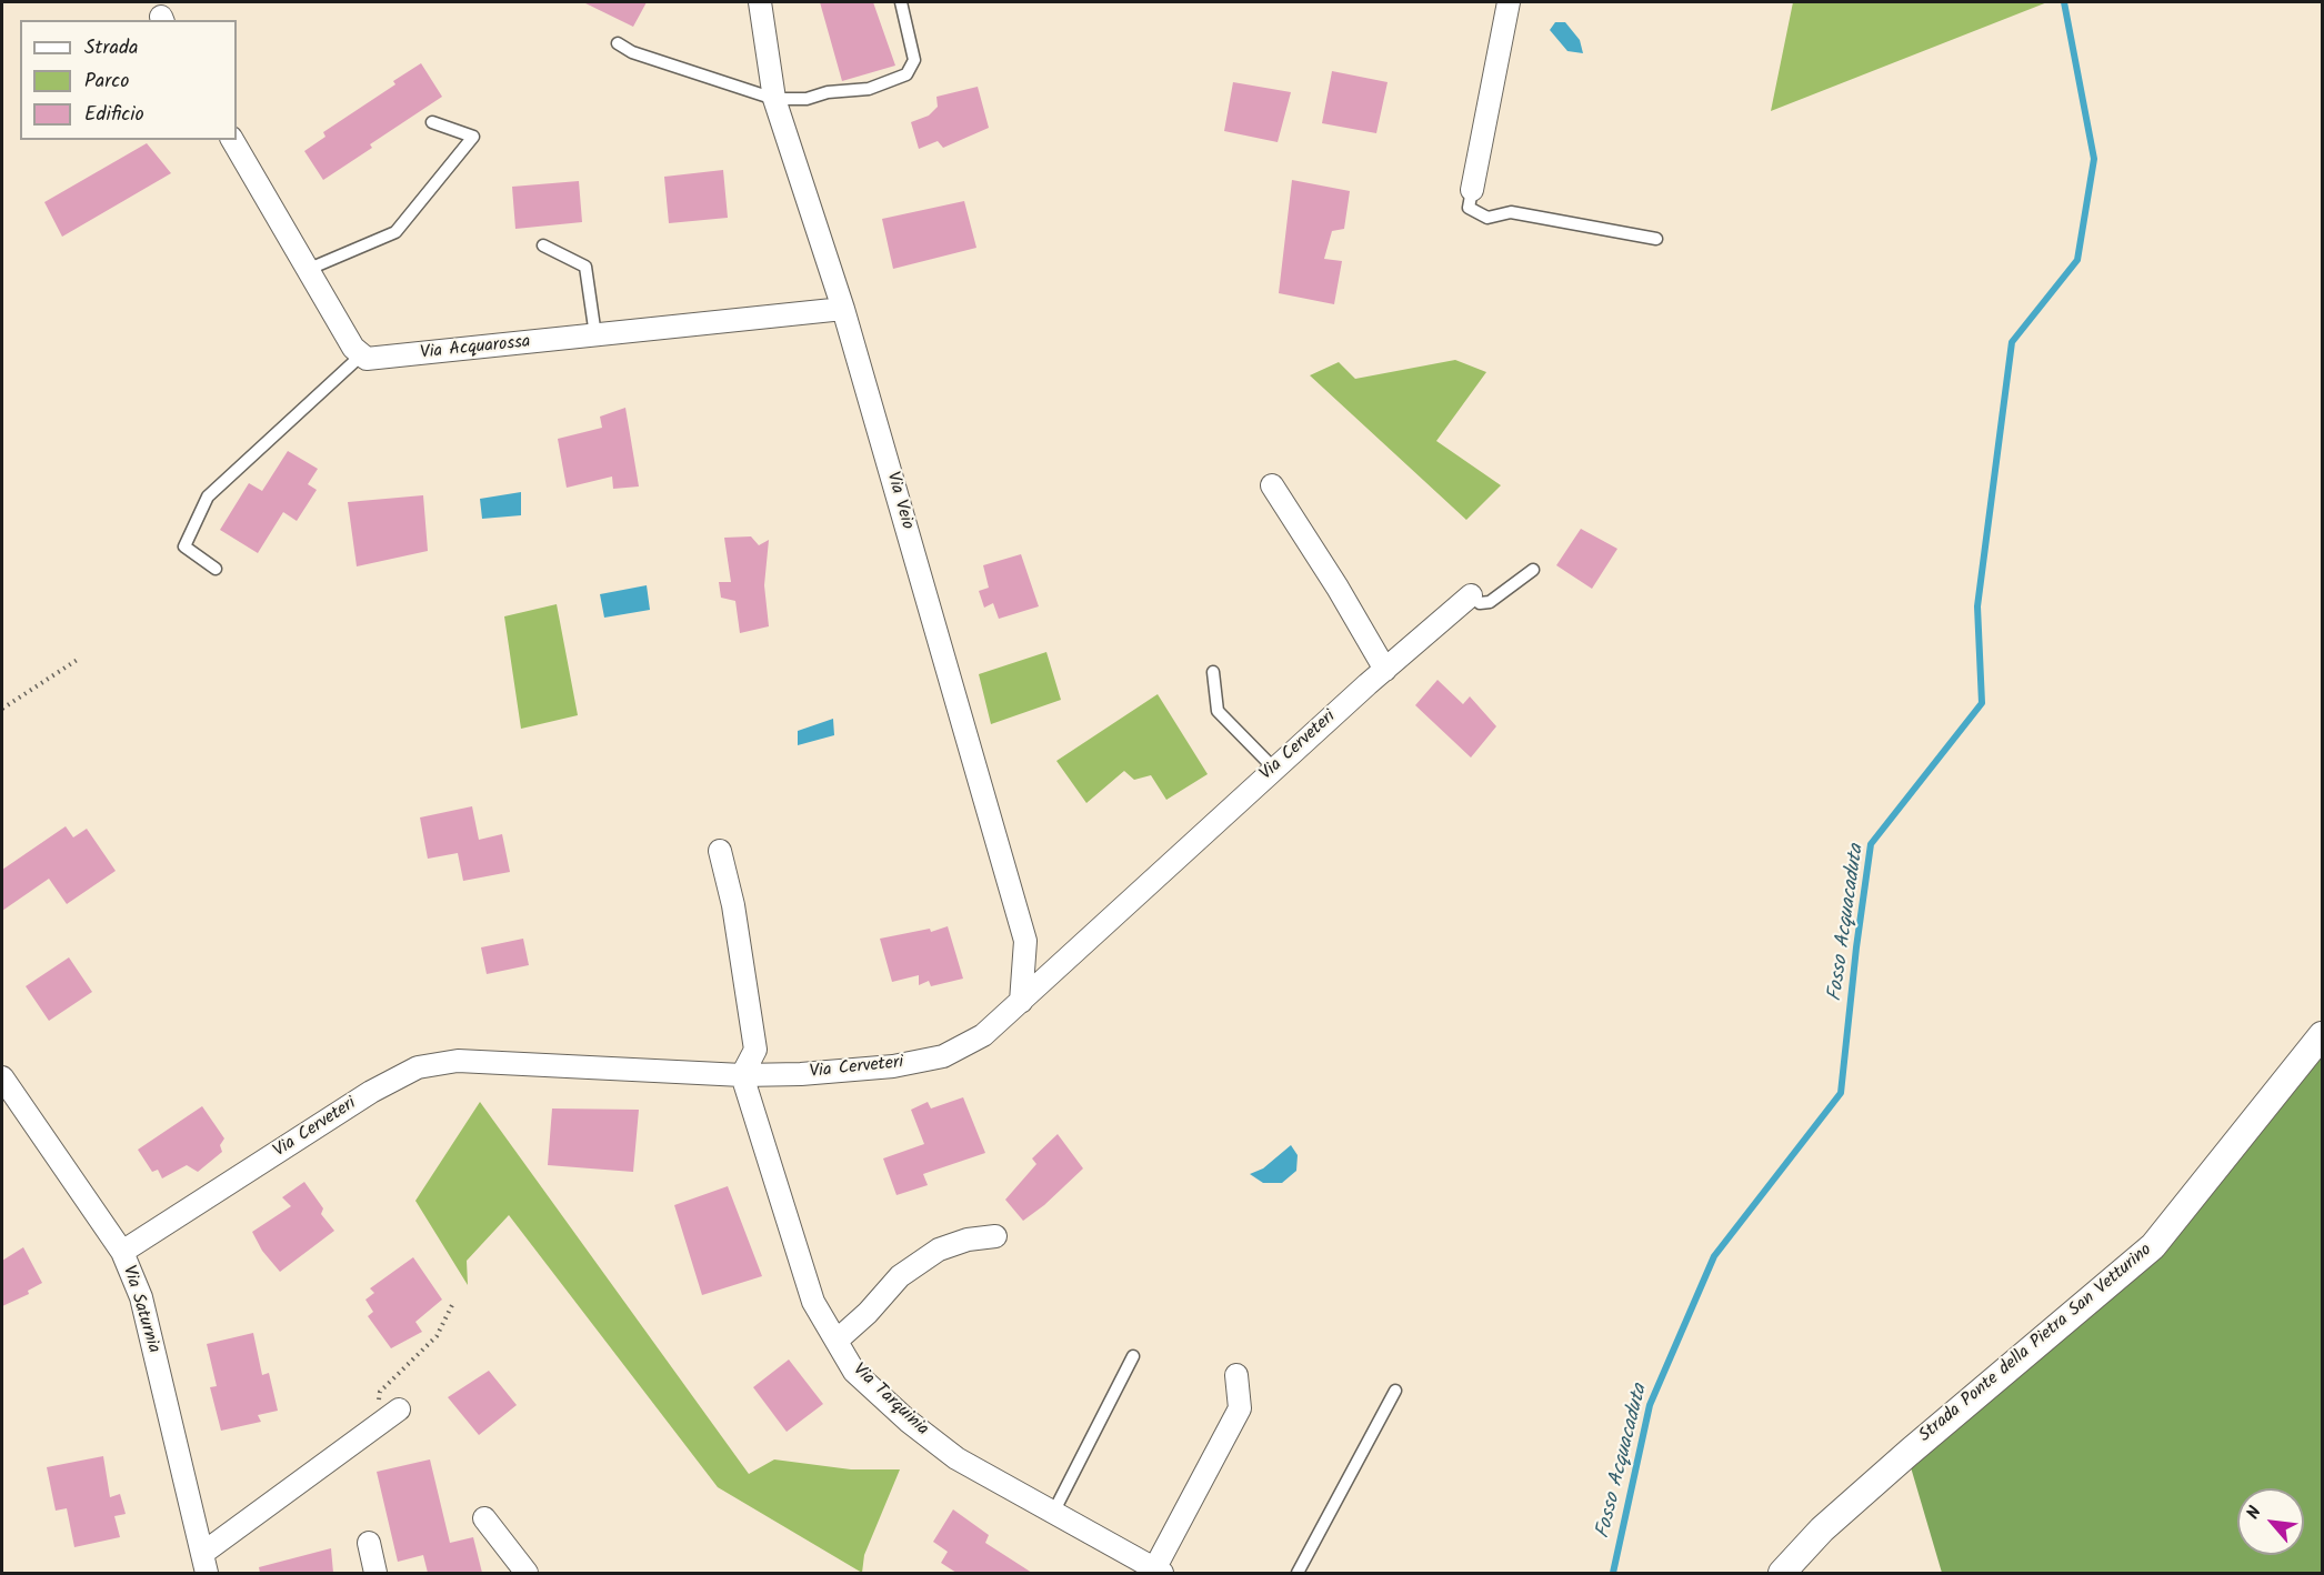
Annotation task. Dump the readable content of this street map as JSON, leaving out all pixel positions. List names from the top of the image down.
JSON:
{
  "streets": {
    "street": [
      "Via Acquarossa",
      "Via Veio",
      "Via Cerveteri",
      "Via Saturnia",
      "Strada Ponte della Pietra San Vetturino",
      "Via Tarquinia"
    ]
  },
  "crossings": [
    ["Via Acquarossa", "Via Veio"],
    ["Via Veio", "Via Cerveteri"],
    ["Via Cerveteri", "Via Saturnia"],
    ["Via Cerveteri", "Via Tarquinia"]
  ],
  "water": ["Fosso Acquacaduta"],
  "legend": ["Strada", "Parco", "Edificio"],
  "north": "top left"
}
